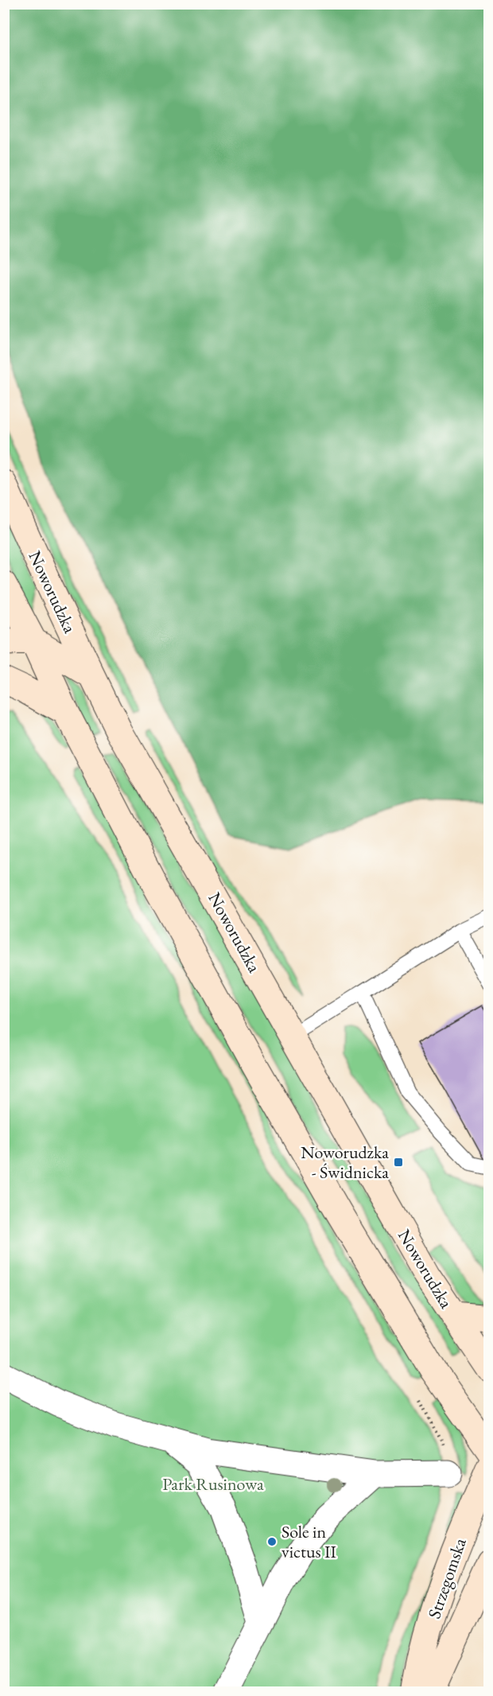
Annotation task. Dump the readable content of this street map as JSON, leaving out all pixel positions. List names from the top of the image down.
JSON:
{
  "streets": {
    "main road": ["Noworudzka", "Strzegomska"]
  },
  "parks": ["Park Rusinowa"],
  "places": {
    "transit": ["Noworudzka - Świdnicka"],
    "other": ["Sole in victus II"]
  }
}
